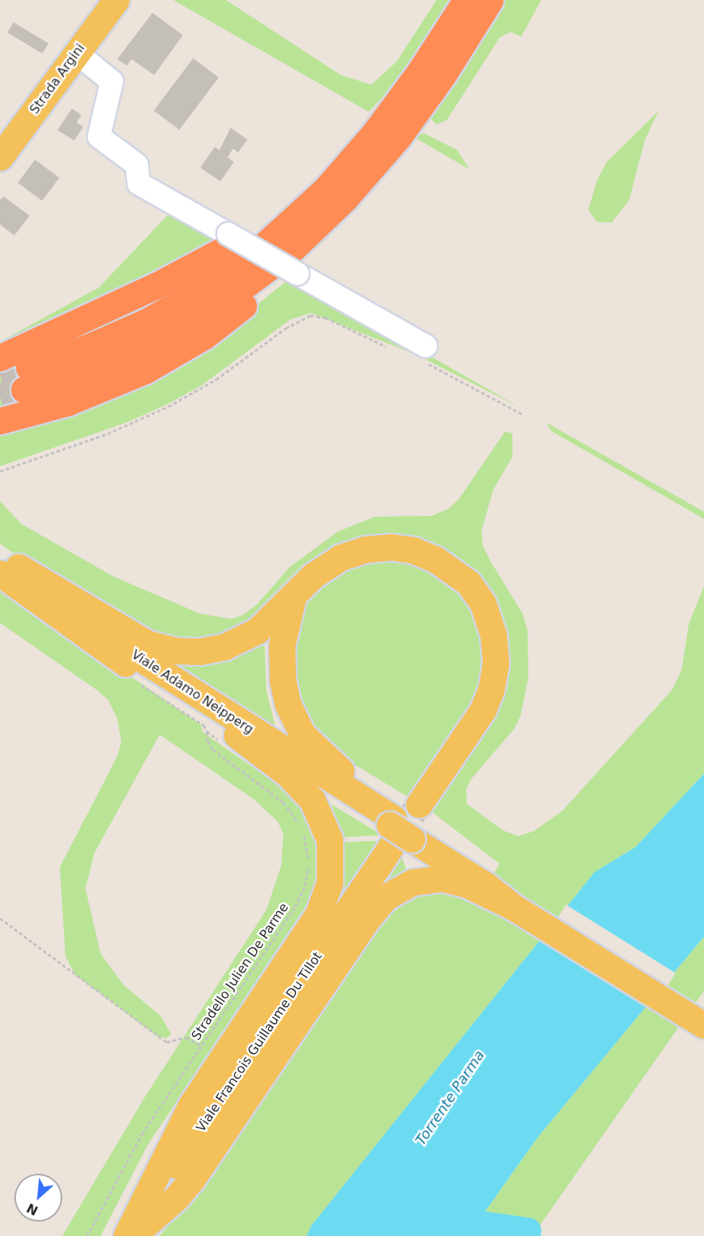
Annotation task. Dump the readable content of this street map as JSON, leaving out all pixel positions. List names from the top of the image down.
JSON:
{
  "streets": {
    "main road": ["Strada Argini", "Viale Adamo Neipperg", "Viale Francois Guillaume Du Tillot"],
    "path": ["Stradello Julien De Parme"]
  },
  "crossings": [
    ["Viale Adamo Neipperg", "Viale Francois Guillaume Du Tillot"]
  ],
  "water": ["Torrente Parma"],
  "north": "bottom left"
}
